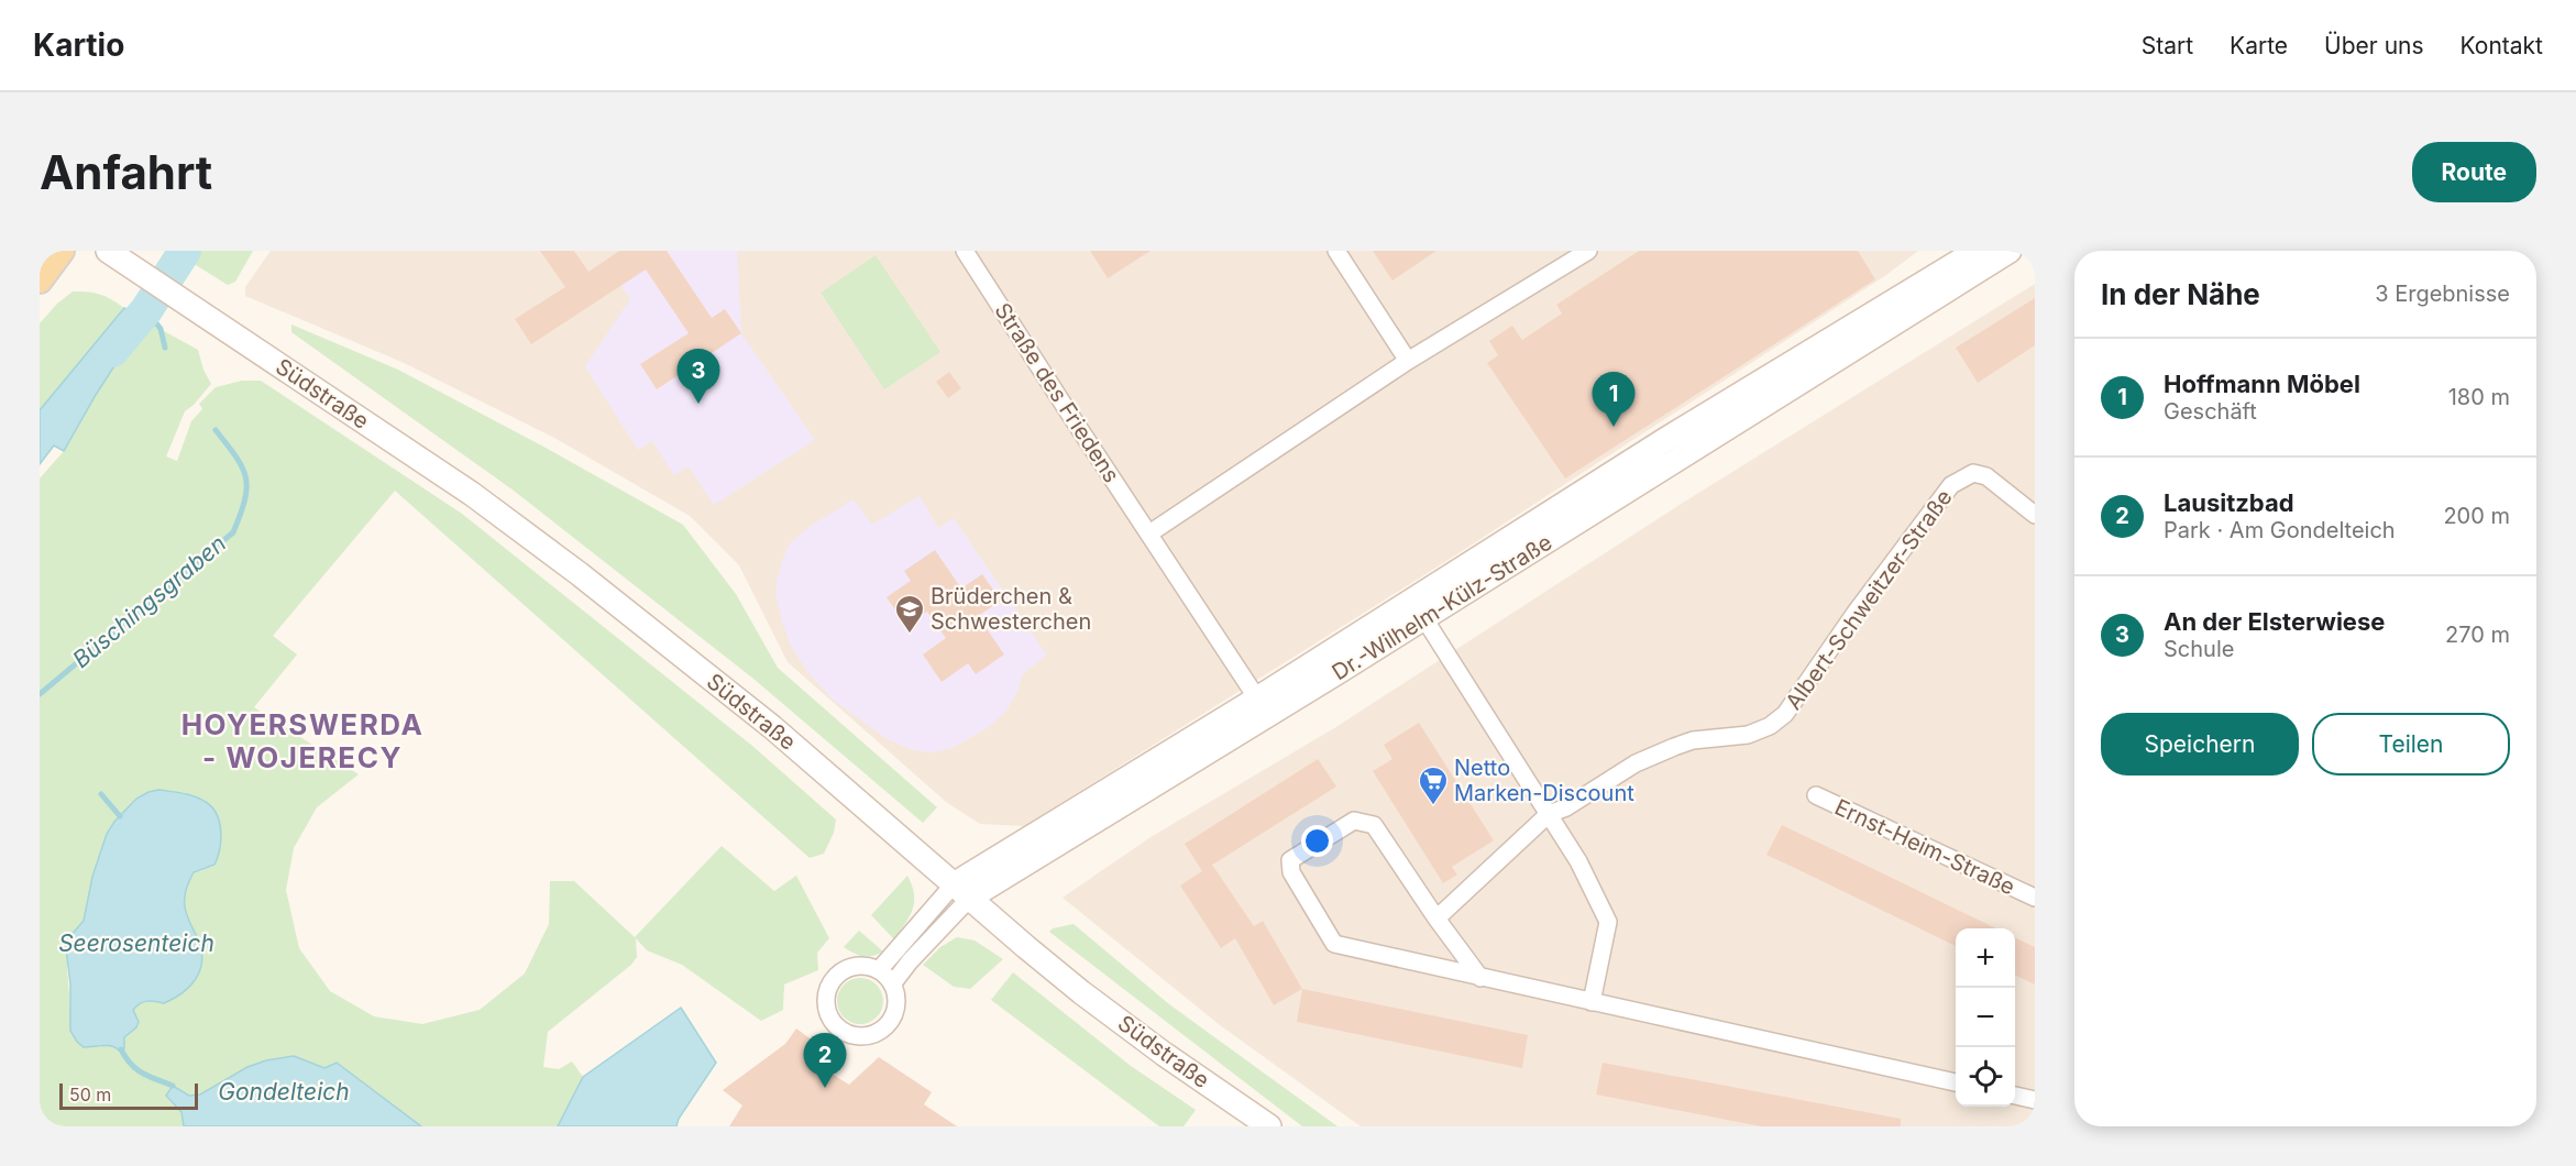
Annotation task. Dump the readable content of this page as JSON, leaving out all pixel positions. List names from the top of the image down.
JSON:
{
  "streets": {
    "street": [
      "Straße des Friedens",
      "Südstraße",
      "Albert-Schweitzer-Straße",
      "Dr.-Wilhelm-Külz-Straße",
      "Ernst-Heim-Straße"
    ]
  },
  "crossings": [
    ["Straße des Friedens", "Dr.-Wilhelm-Külz-Straße"],
    ["Südstraße", "Dr.-Wilhelm-Külz-Straße"]
  ],
  "districts": ["HOYERSWERDA - WOJERECY"],
  "water": ["Büschingsgraben", "Seerosenteich", "Gondelteich"],
  "places": {
    "school or university": ["Brüderchen & Schwesterchen"],
    "supermarket": ["Netto Marken-Discount"]
  },
  "scale_bar": "50 m",
  "page": {
    "header": "Kartio",
    "nav": [
      "Start",
      "Karte",
      "Über uns",
      "Kontakt"
    ],
    "buttons": [
      "Route",
      ["Speichern", "Teilen"]
    ],
    "title": "Anfahrt",
    "heading": ["In der Nähe", "3 Ergebnisse"],
    "list": [
      {
        "mark": "1",
        "name": "Hoffmann Möbel",
        "note": "Geschäft",
        "value": "180 m"
      },
      {
        "mark": "2",
        "name": "Lausitzbad",
        "note": "Park · Am Gondelteich",
        "value": "200 m"
      },
      {
        "mark": "3",
        "name": "An der Elsterwiese",
        "note": "Schule",
        "value": "270 m"
      }
    ],
    "pins": ["3", "1", "2"],
    "map_buttons": ["+", "−"],
    "scale": "50 m"
  }
}
